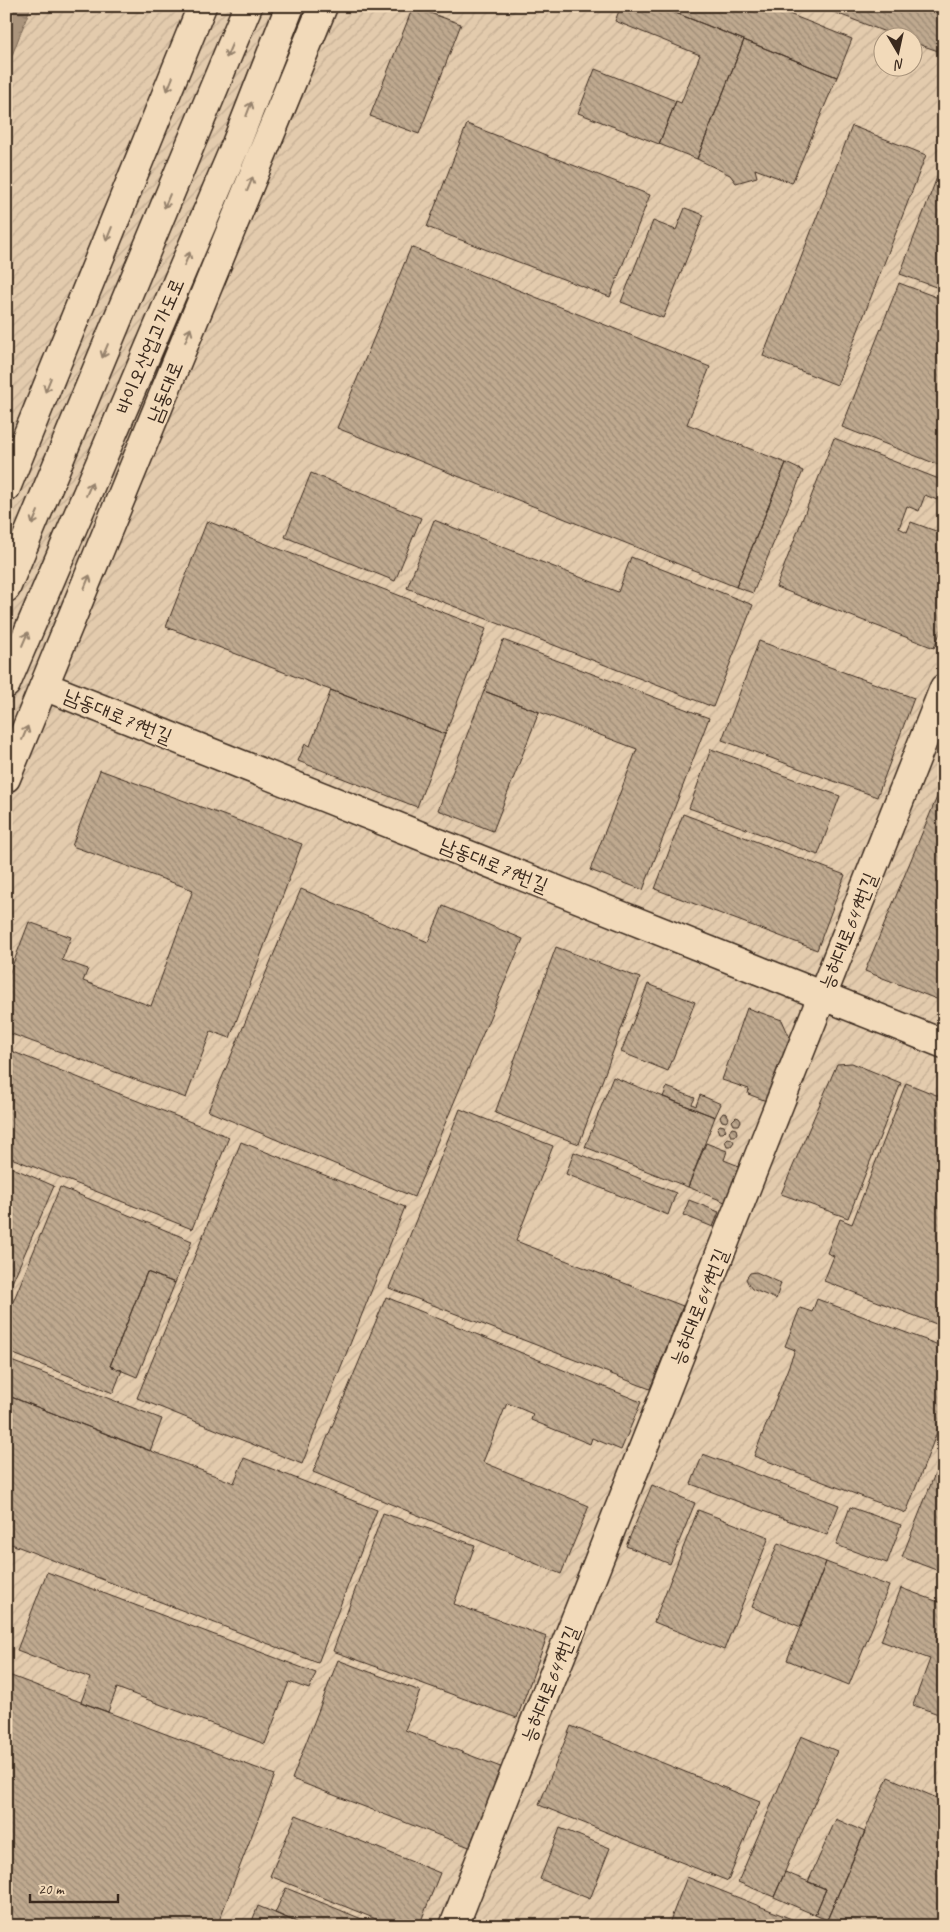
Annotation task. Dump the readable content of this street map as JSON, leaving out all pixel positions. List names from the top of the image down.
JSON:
{
  "streets": {
    "main road": [
      "바이오산업고가도로",
      "남동대로",
      "남동대로79번길",
      "능허대로649번길"
    ]
  },
  "crossings": [
    ["남동대로", "남동대로79번길"],
    ["남동대로79번길", "능허대로649번길"]
  ],
  "scale_bar": "20 m",
  "north": "bottom"
}
